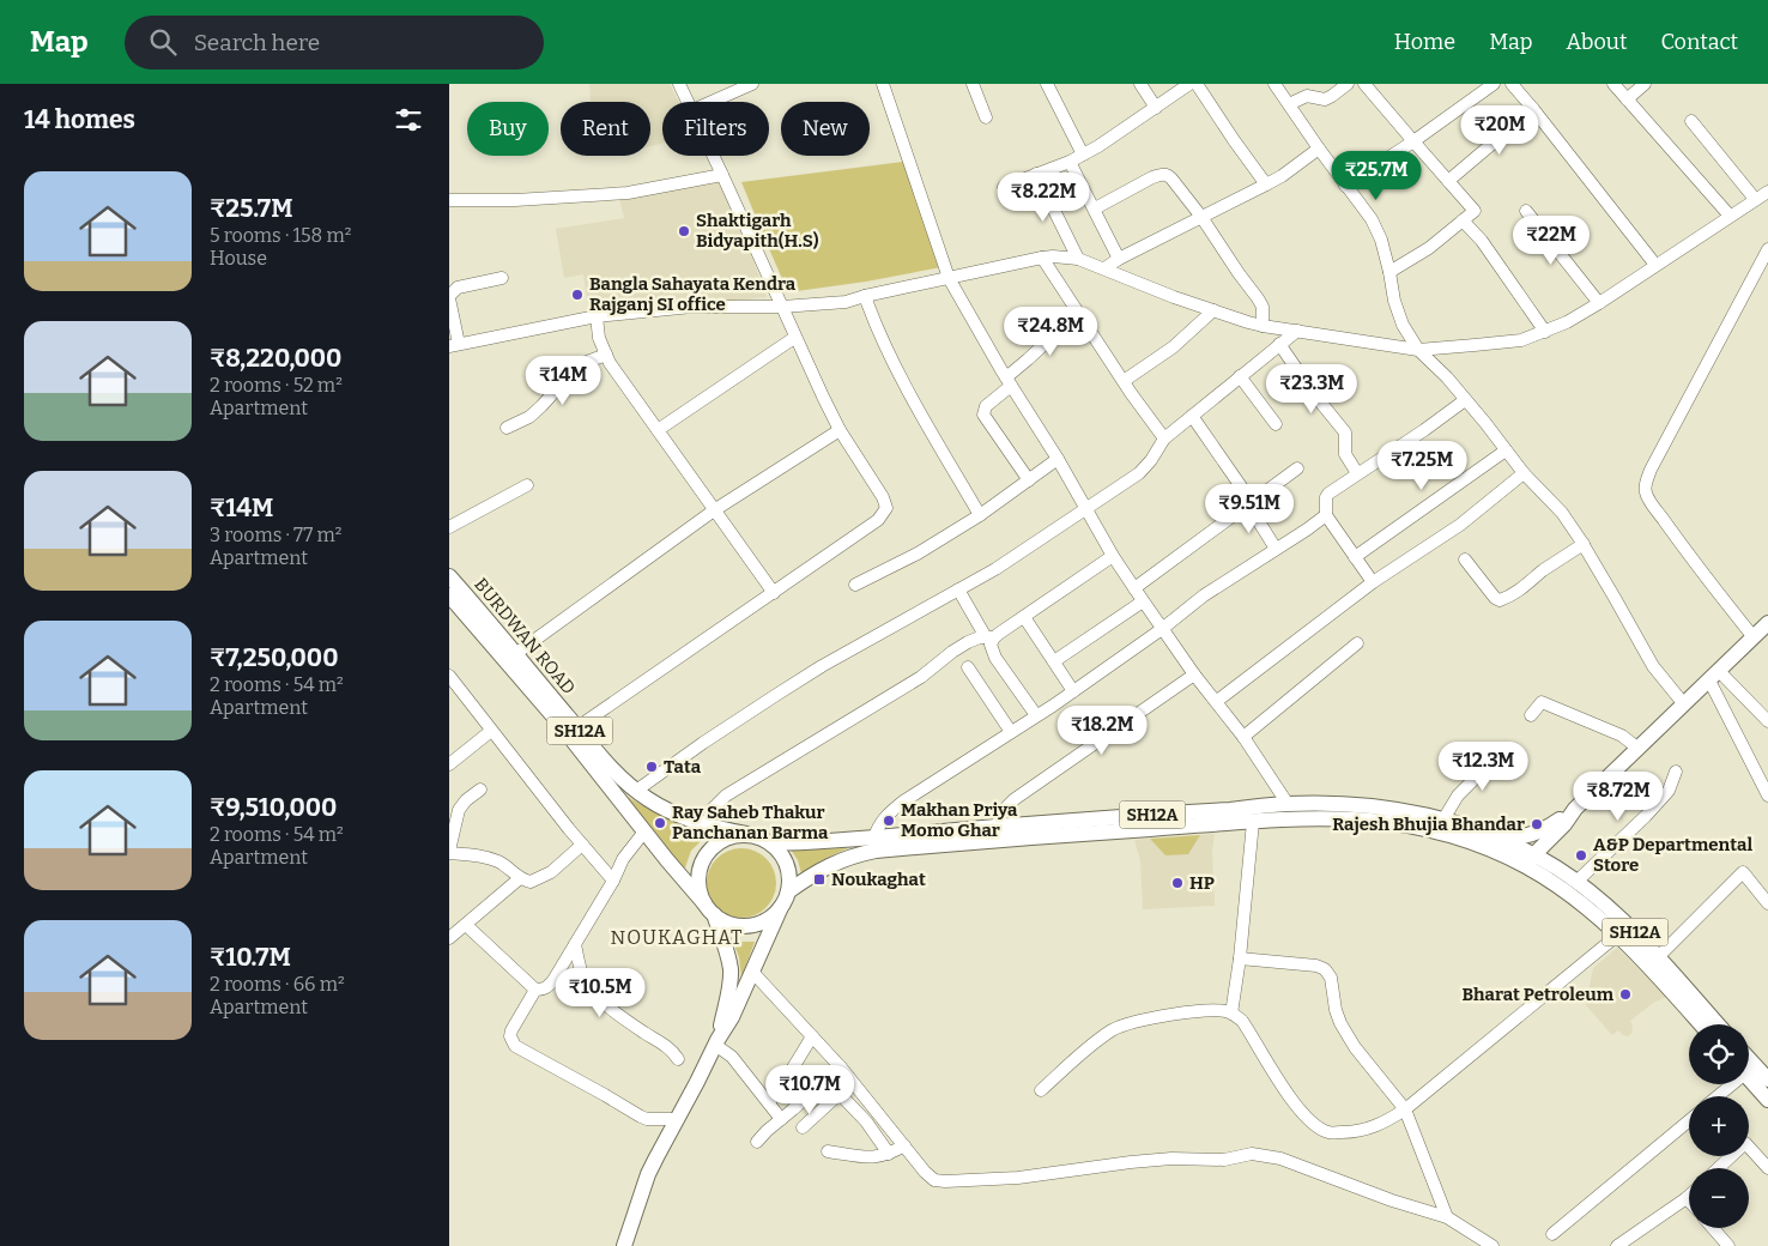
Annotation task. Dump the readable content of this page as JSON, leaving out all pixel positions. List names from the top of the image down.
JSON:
{
  "streets": {
    "main road": ["BURDWAN ROAD", "SH12A"]
  },
  "crossings": [
    ["BURDWAN ROAD", "SH12A"]
  ],
  "districts": ["NOUKAGHAT"],
  "places": {
    "other": [
      "Shaktigarh Bidyapith(H.S)",
      "Bangla Sahayata Kendra Rajganj SI office",
      "Tata",
      "Makhan Priya Momo Ghar",
      "Ray Saheb Thakur Panchanan Barma",
      "Rajesh Bhujia Bhandar",
      "A&P Departmental Store",
      "HP",
      "Bharat Petroleum"
    ],
    "transit": ["Noukaghat"]
  },
  "page": {
    "header": "Map",
    "search": "Search here",
    "nav": [
      "Home",
      "Map",
      "About",
      "Contact"
    ],
    "heading": "14 homes",
    "chip": [
      "Buy",
      "Rent",
      "Filters",
      "New"
    ],
    "price": [
      "₹20M",
      "₹25.7M",
      "₹8.22M",
      "₹22M",
      "₹24.8M",
      "₹14M",
      "₹23.3M",
      "₹7.25M",
      "₹9.51M",
      "₹18.2M",
      "₹12.3M",
      "₹8.72M",
      "₹10.5M",
      "₹10.7M"
    ],
    "list": [
      {
        "name": "₹25.7M",
        "note": "5 rooms · 158 m² · House"
      },
      {
        "name": "₹8,220,000",
        "note": "2 rooms · 52 m² · Apartment"
      },
      {
        "name": "₹14M",
        "note": "3 rooms · 77 m² · Apartment"
      },
      {
        "name": "₹7,250,000",
        "note": "2 rooms · 54 m² · Apartment"
      },
      {
        "name": "₹9,510,000",
        "note": "2 rooms · 54 m² · Apartment"
      },
      {
        "name": "₹10.7M",
        "note": "2 rooms · 66 m² · Apartment"
      }
    ],
    "map_buttons": ["+", "−"]
  }
}
